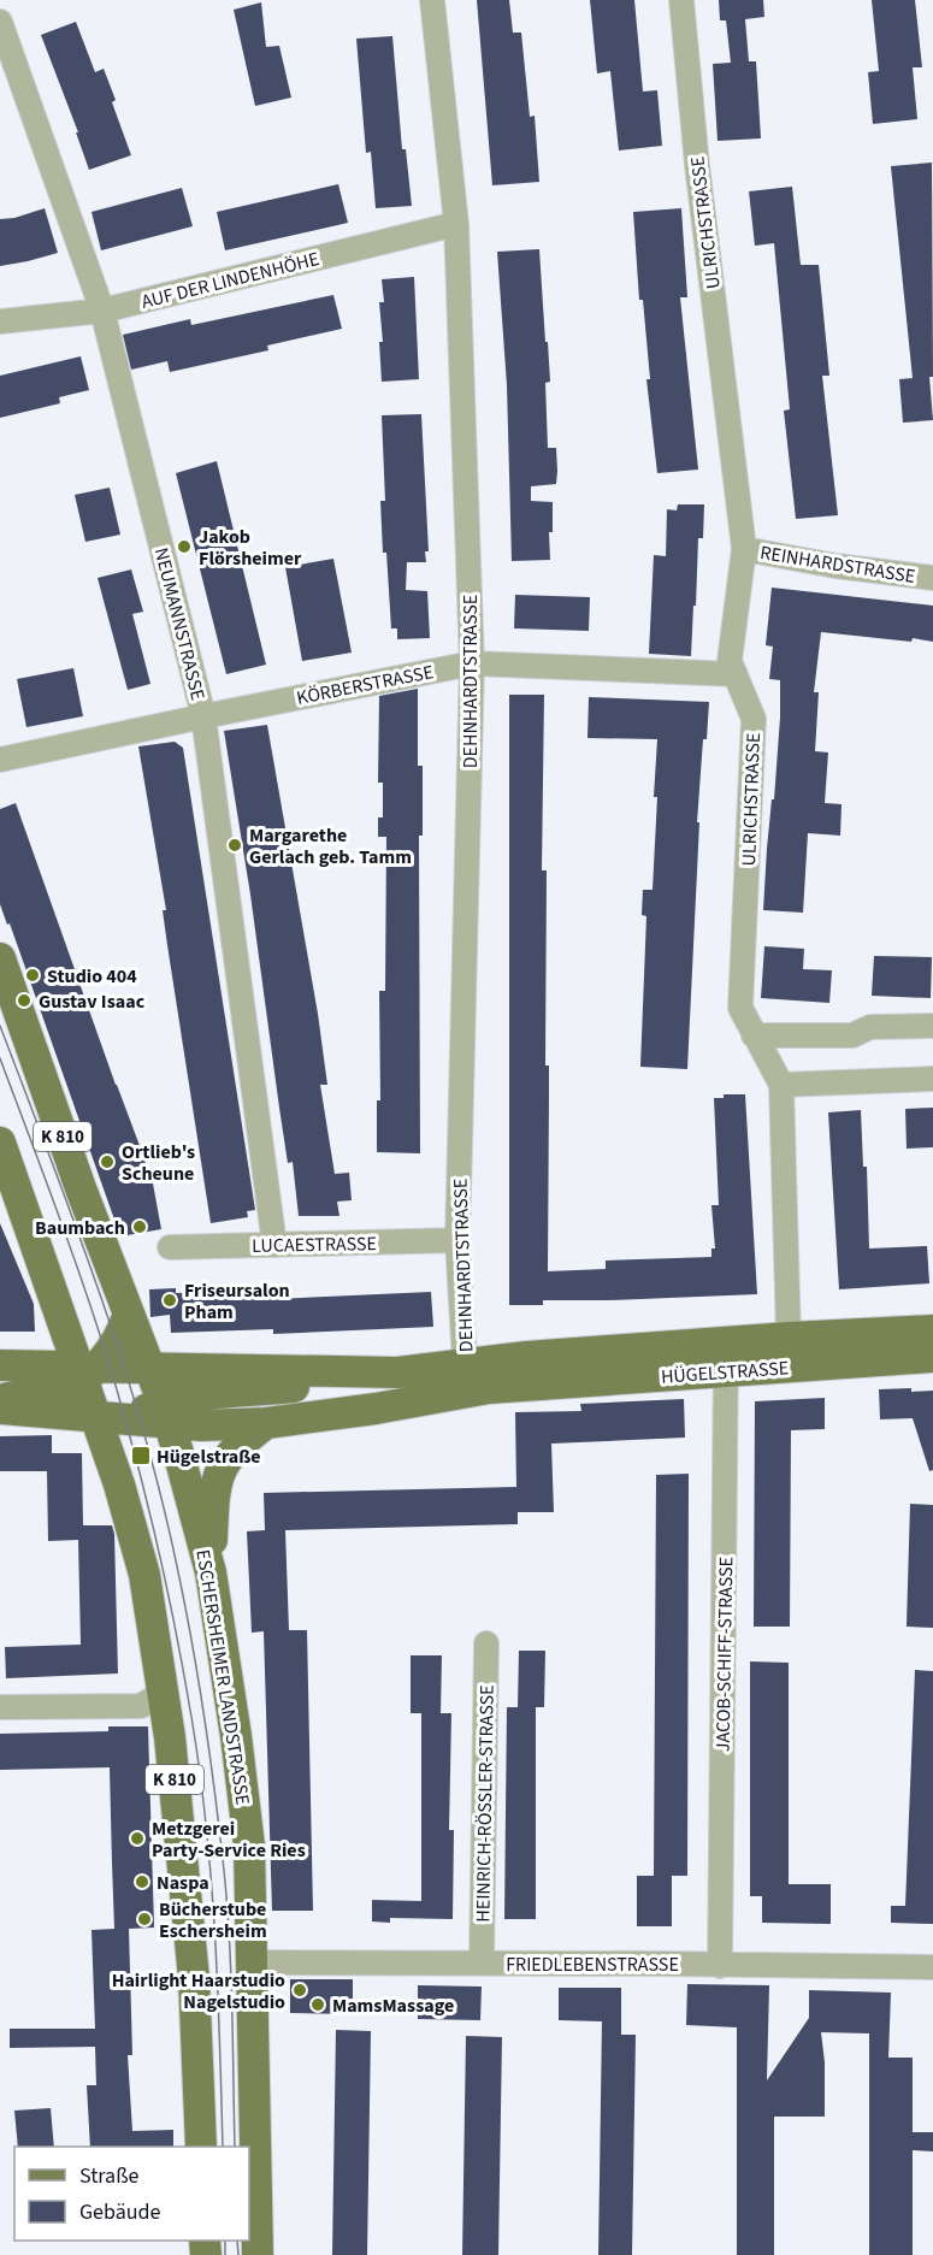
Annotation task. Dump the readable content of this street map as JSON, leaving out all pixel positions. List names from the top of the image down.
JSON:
{
  "streets": {
    "main road": ["K 810", "HÜGELSTRASSE", "ESCHERSHEIMER LANDSTRASSE"],
    "street": [
      "ULRICHSTRASSE",
      "AUF DER LINDENHÖHE",
      "REINHARDSTRASSE",
      "NEUMANNSTRASSE",
      "DEHNHARDTSTRASSE",
      "KÖRBERSTRASSE",
      "LUCAESTRASSE",
      "JACOB-SCHIFF-STRASSE",
      "HEINRICH-RÖSSLER-STRASSE",
      "FRIEDLEBENSTRASSE"
    ]
  },
  "crossings": [
    ["ULRICHSTRASSE", "REINHARDSTRASSE"],
    ["ULRICHSTRASSE", "KÖRBERSTRASSE"],
    ["ULRICHSTRASSE", "HÜGELSTRASSE"],
    ["AUF DER LINDENHÖHE", "NEUMANNSTRASSE"],
    ["AUF DER LINDENHÖHE", "DEHNHARDTSTRASSE"],
    ["NEUMANNSTRASSE", "KÖRBERSTRASSE"],
    ["NEUMANNSTRASSE", "LUCAESTRASSE"],
    ["DEHNHARDTSTRASSE", "KÖRBERSTRASSE"],
    ["DEHNHARDTSTRASSE", "LUCAESTRASSE"],
    ["DEHNHARDTSTRASSE", "HÜGELSTRASSE"],
    ["K 810", "HÜGELSTRASSE"],
    ["HÜGELSTRASSE", "JACOB-SCHIFF-STRASSE"],
    ["HÜGELSTRASSE", "ESCHERSHEIMER LANDSTRASSE"],
    ["JACOB-SCHIFF-STRASSE", "FRIEDLEBENSTRASSE"],
    ["ESCHERSHEIMER LANDSTRASSE", "FRIEDLEBENSTRASSE"],
    ["HEINRICH-RÖSSLER-STRASSE", "FRIEDLEBENSTRASSE"]
  ],
  "places": {
    "other": [
      "Jakob Flörsheimer",
      "Margarethe Gerlach geb. Tamm",
      "Studio 404",
      "Gustav Isaac",
      "Ortlieb's Scheune",
      "Baumbach",
      "Friseursalon Pham",
      "Metzgerei Party-Service Ries",
      "Naspa",
      "Bücherstube Eschersheim",
      "Hairlight Haarstudio Nagelstudio",
      "MamsMassage"
    ],
    "transit": ["Hügelstraße"]
  },
  "legend": ["Straße", "Gebäude"]
}
